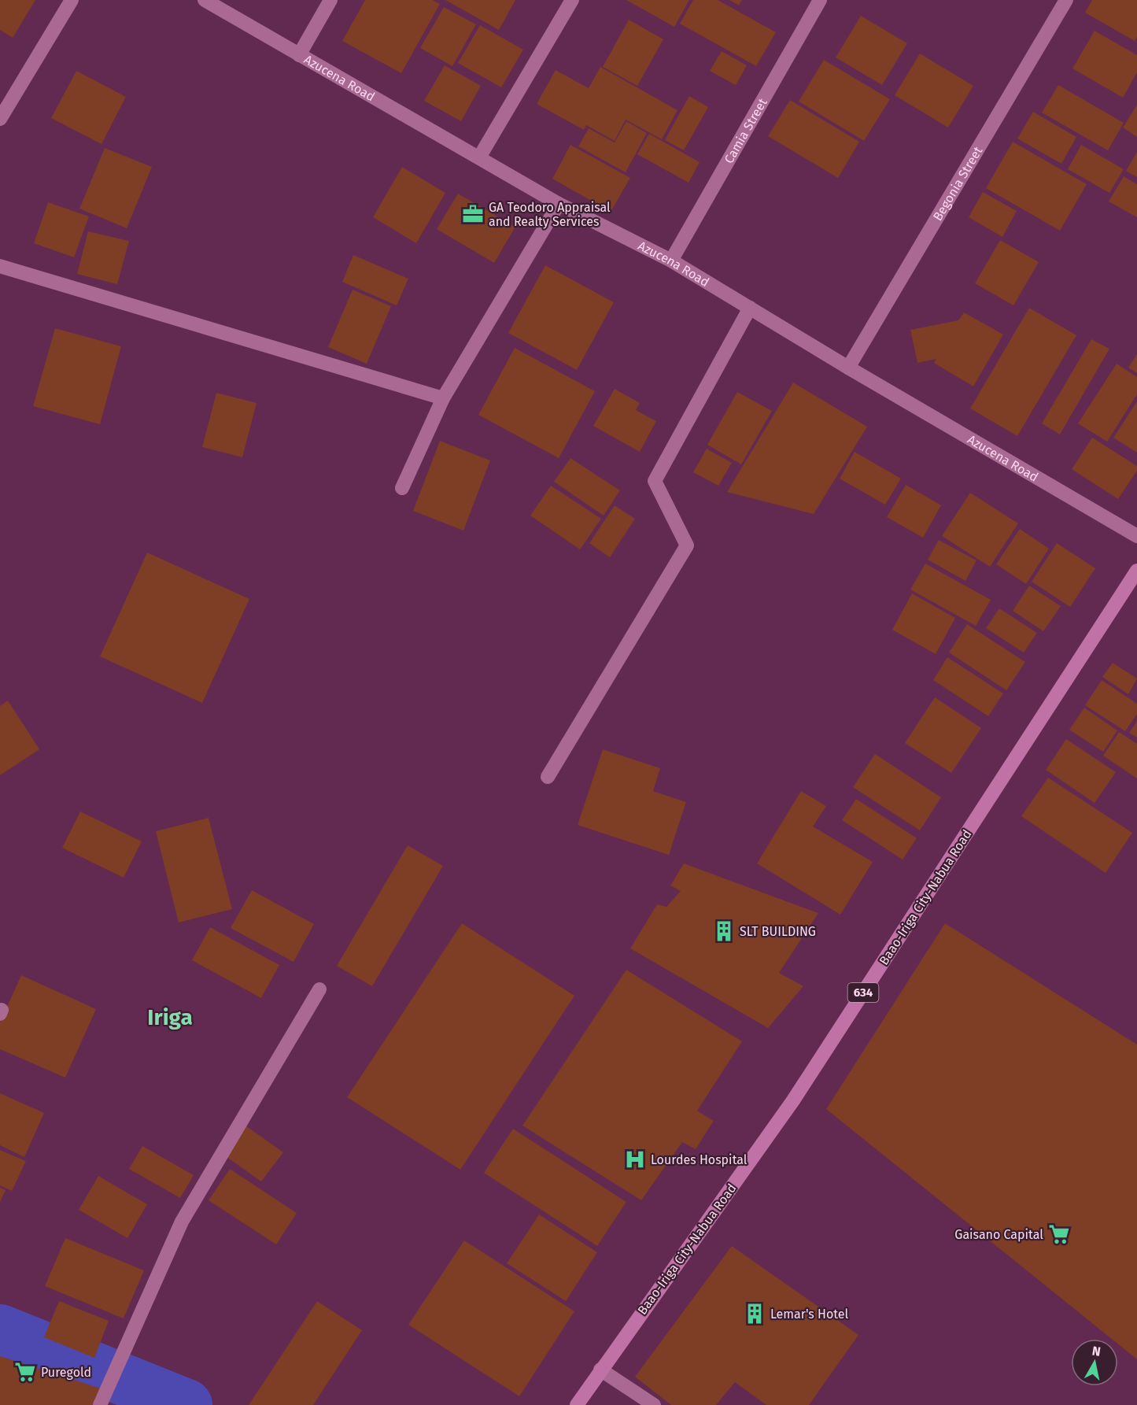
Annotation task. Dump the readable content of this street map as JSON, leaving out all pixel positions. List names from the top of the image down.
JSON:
{
  "streets": {
    "main road": ["Baao-Iriga City-Nabua Road", "634"],
    "street": ["Azucena Road", "Camia Street", "Begonia Street"]
  },
  "crossings": [
    ["Azucena Road", "Camia Street"],
    ["Azucena Road", "Begonia Street"]
  ],
  "districts": ["Iriga"],
  "places": {
    "office": ["GA Teodoro Appraisal and Realty Services"],
    "building": ["SLT BUILDING", "Lemar's Hotel"],
    "hospital": ["Lourdes Hospital"],
    "supermarket": ["Gaisano Capital", "Puregold"]
  },
  "north": "top"
}
